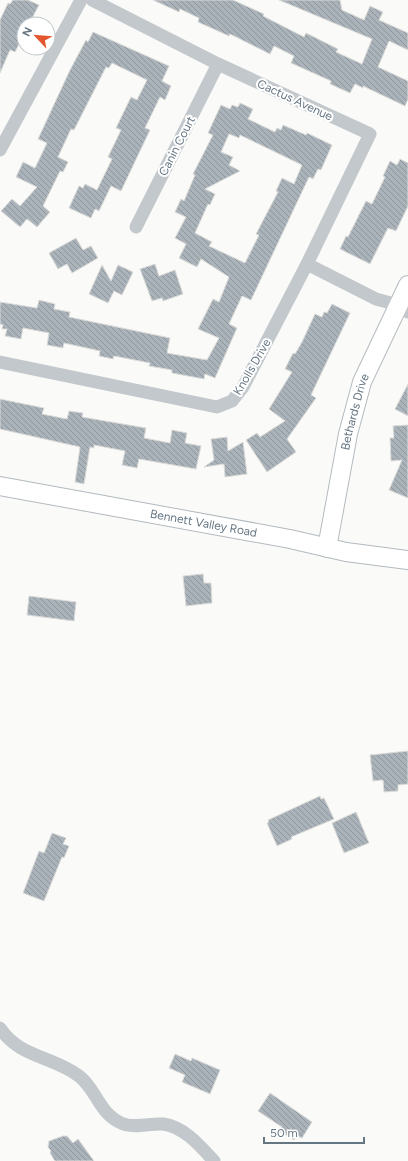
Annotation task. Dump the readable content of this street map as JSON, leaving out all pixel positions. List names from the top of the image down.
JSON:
{
  "streets": {
    "street": [
      "Cactus Avenue",
      "Canin Court",
      "Knolls Drive",
      "Bethards Drive",
      "Bennett Valley Road"
    ]
  },
  "crossings": [
    ["Cactus Avenue", "Canin Court"],
    ["Cactus Avenue", "Knolls Drive"],
    ["Bethards Drive", "Bennett Valley Road"]
  ],
  "scale_bar": "50 m",
  "north": "top left"
}
